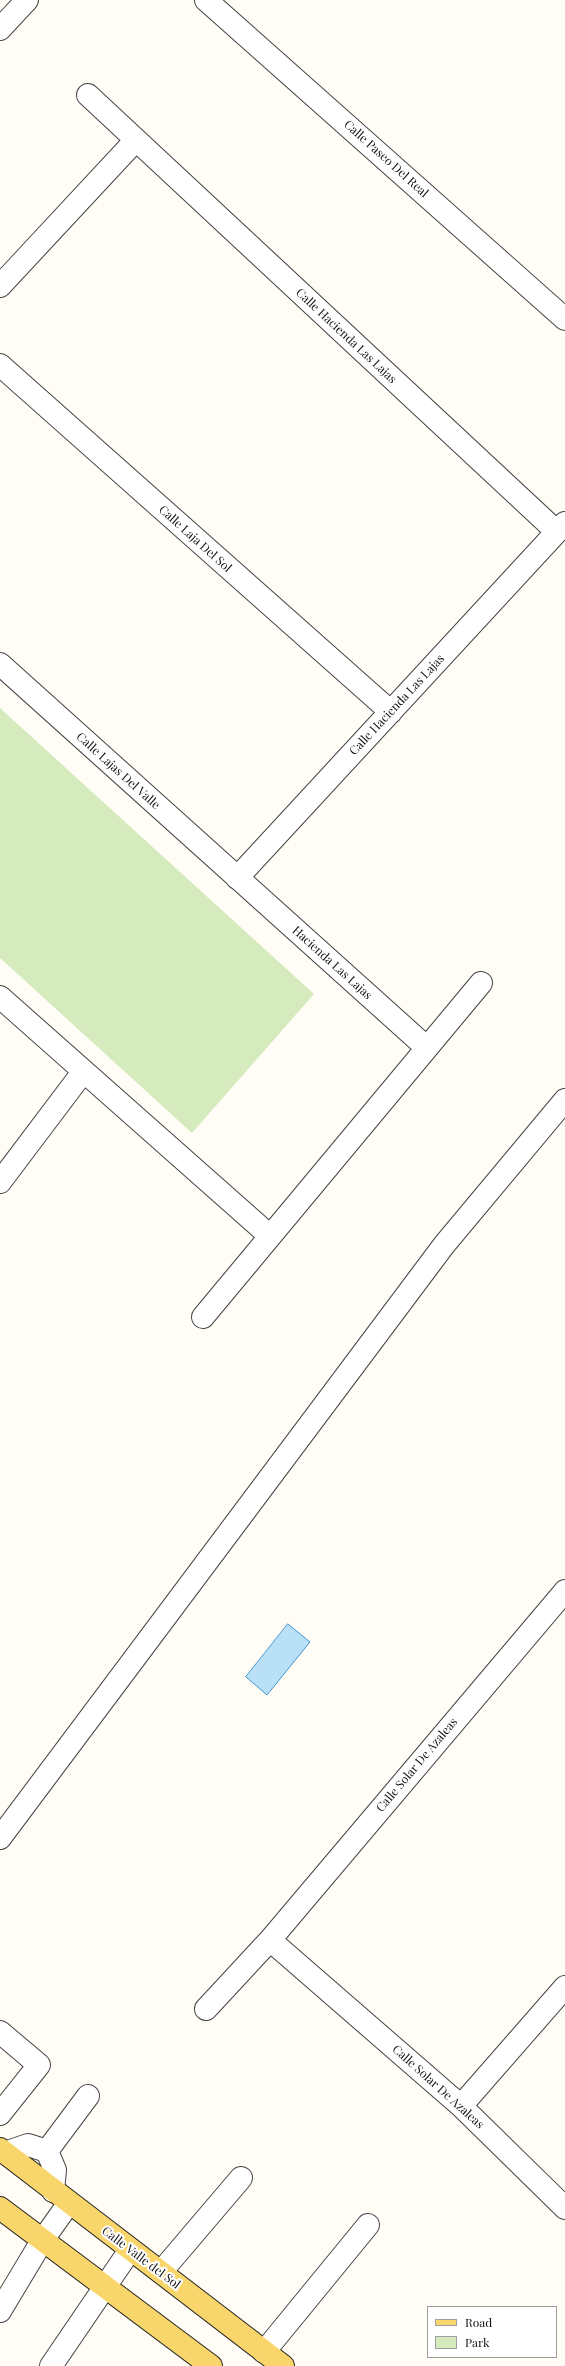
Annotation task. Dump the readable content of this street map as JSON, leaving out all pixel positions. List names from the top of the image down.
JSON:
{
  "streets": {
    "main road": ["Calle Valle del Sol"],
    "street": [
      "Calle Paseo Del Real",
      "Calle Hacienda Las Lajas",
      "Calle Laja Del Sol",
      "Calle Lajas Del Valle",
      "Hacienda Las Lajas",
      "Calle Solar De Azaleas"
    ]
  },
  "crossings": [
    ["Calle Hacienda Las Lajas", "Calle Laja Del Sol"],
    ["Calle Hacienda Las Lajas", "Calle Lajas Del Valle"],
    ["Calle Hacienda Las Lajas", "Hacienda Las Lajas"],
    ["Calle Lajas Del Valle", "Hacienda Las Lajas"]
  ],
  "legend": ["Road", "Park"]
}
